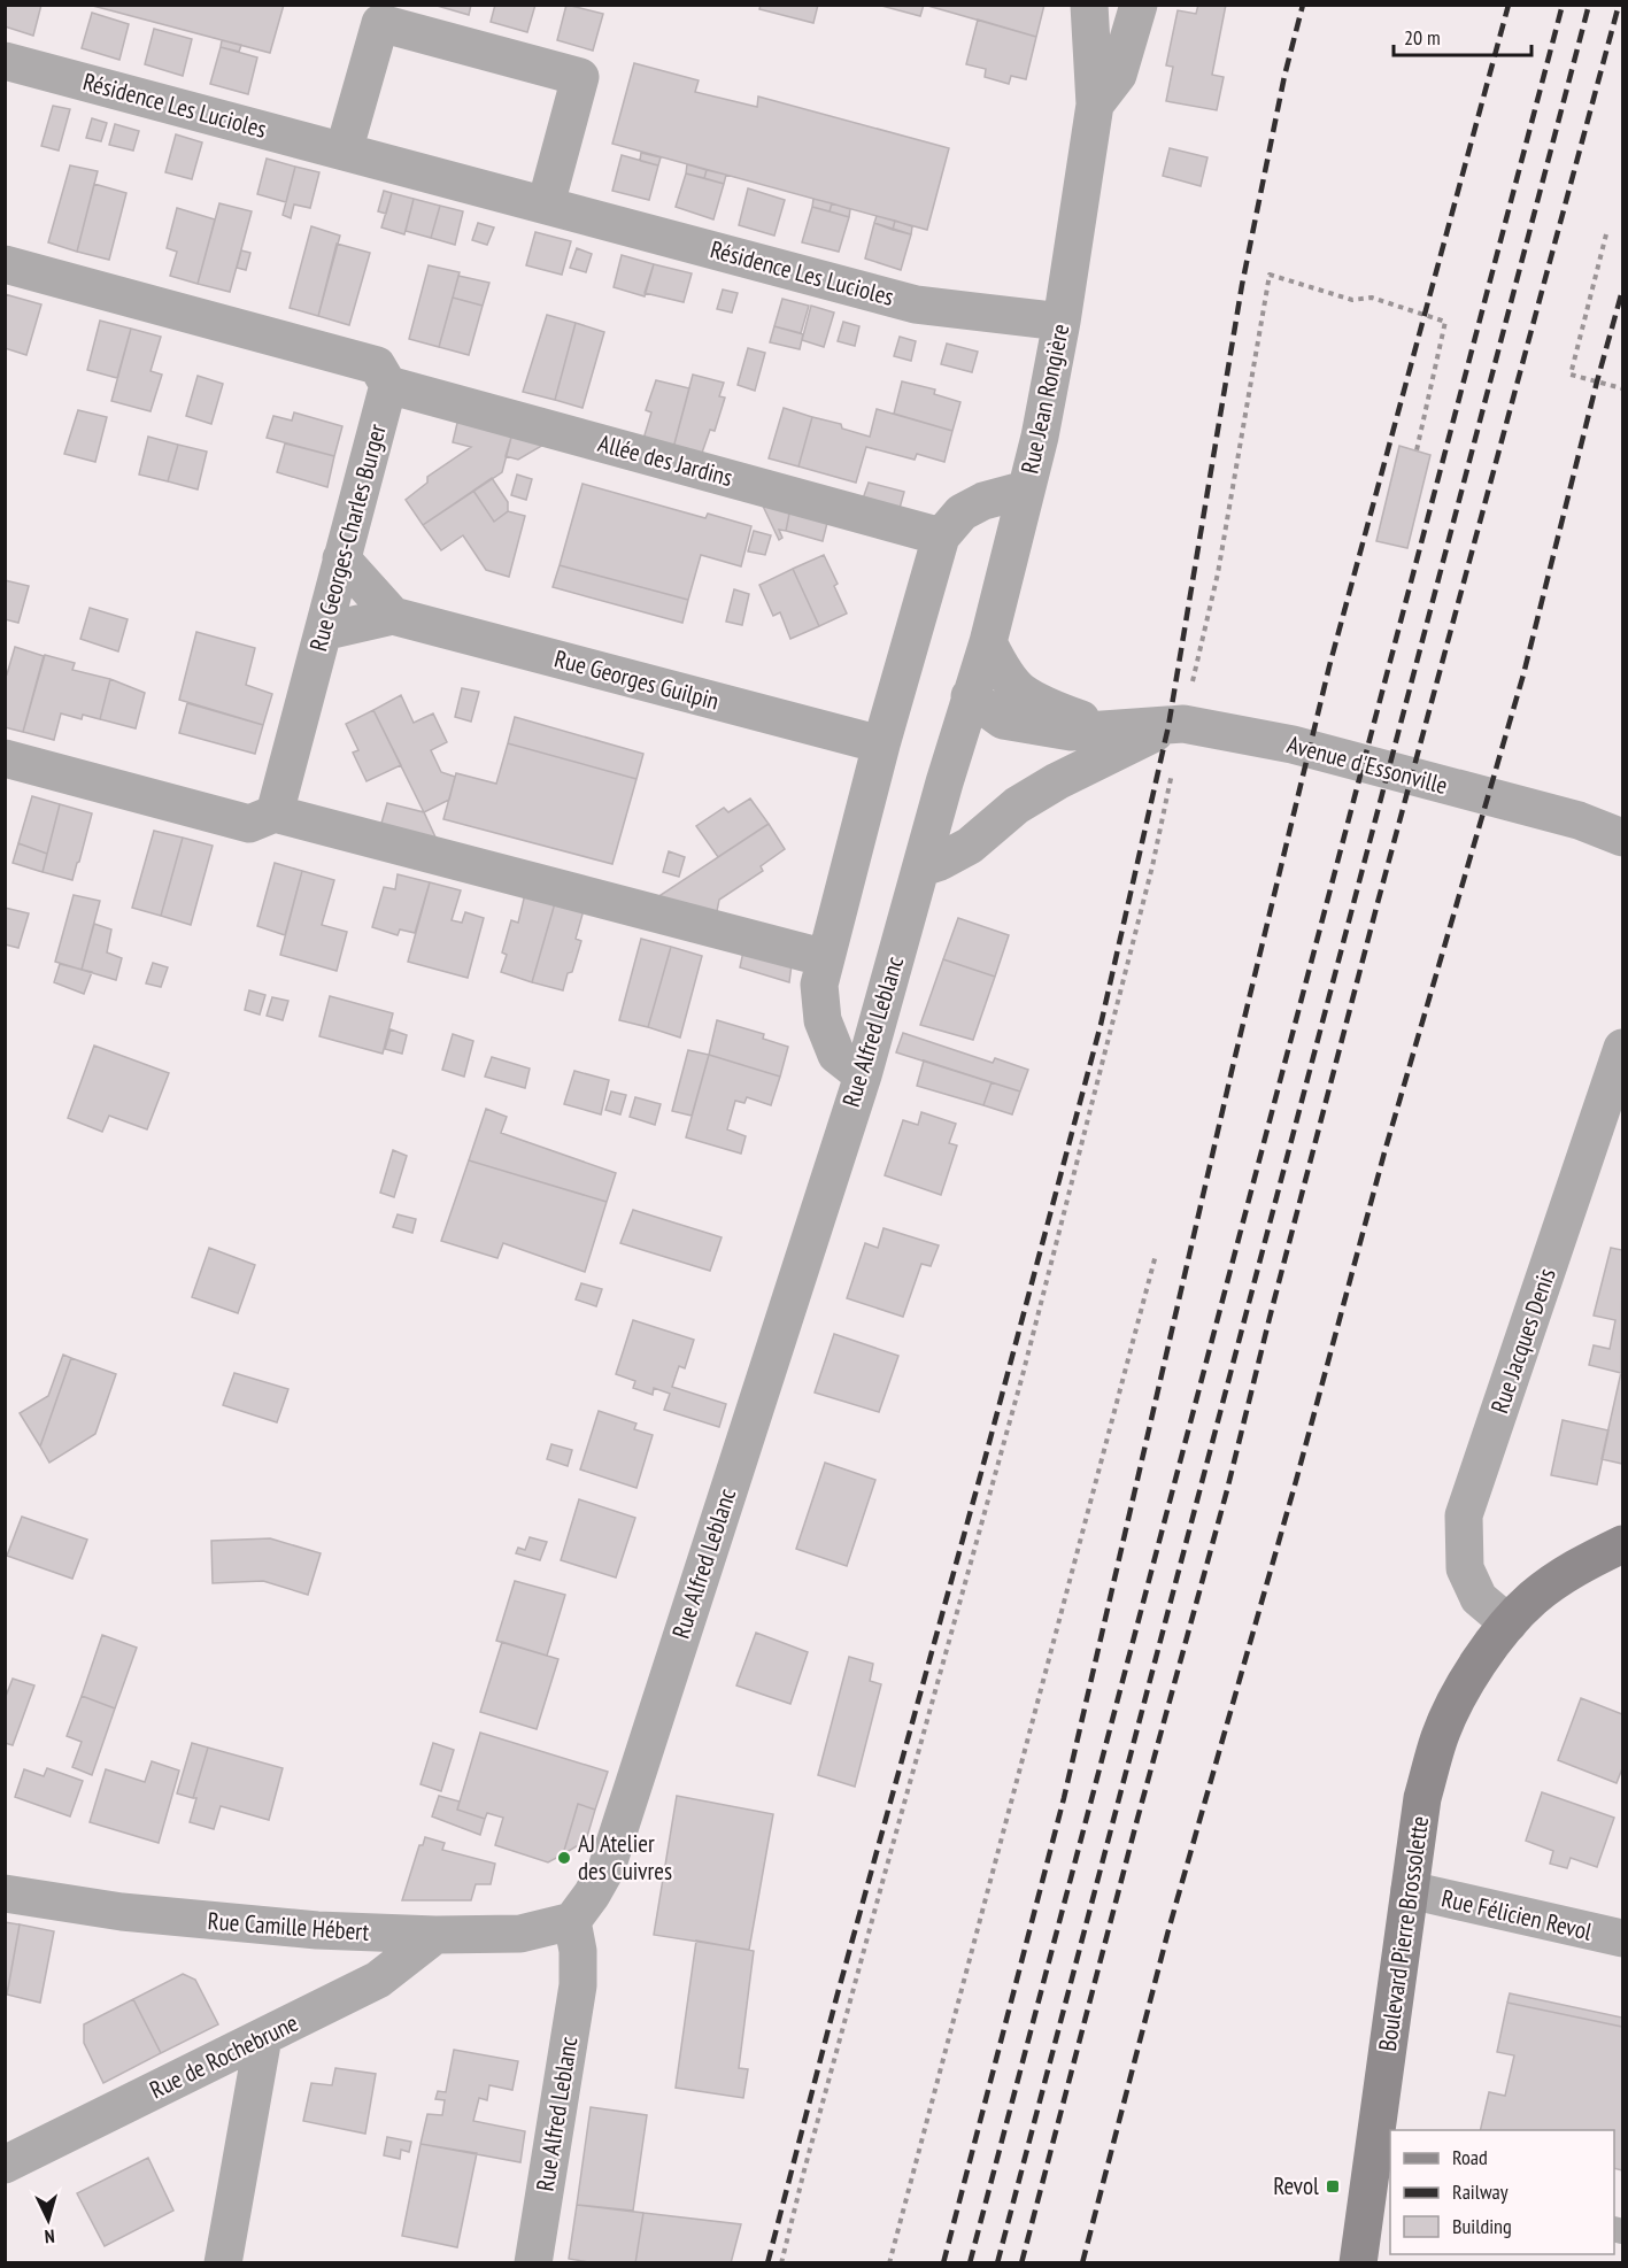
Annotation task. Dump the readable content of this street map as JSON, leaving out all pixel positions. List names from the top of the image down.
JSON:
{
  "streets": {
    "main road": ["Boulevard Pierre Brossolette"],
    "street": [
      "Résidence Les Lucioles",
      "Rue Jean Rongière",
      "Allée des Jardins",
      "Rue Georges-Charles Burger",
      "Rue Georges Guilpin",
      "Avenue d'Essonville",
      "Rue Alfred Leblanc",
      "Rue Jacques Denis",
      "Rue Félicien Revol",
      "Rue Camille Hébert",
      "Rue de Rochebrune"
    ]
  },
  "crossings": [
    ["Résidence Les Lucioles", "Rue Jean Rongière"],
    ["Rue Jean Rongière", "Avenue d'Essonville"],
    ["Rue Jean Rongière", "Rue Alfred Leblanc"],
    ["Allée des Jardins", "Rue Georges-Charles Burger"],
    ["Rue Georges-Charles Burger", "Rue Georges Guilpin"],
    ["Rue Alfred Leblanc", "Rue Camille Hébert"],
    ["Rue Jacques Denis", "Boulevard Pierre Brossolette"],
    ["Rue Félicien Revol", "Boulevard Pierre Brossolette"],
    ["Rue Camille Hébert", "Rue de Rochebrune"]
  ],
  "places": {
    "other": ["AJ Atelier des Cuivres"],
    "transit": ["Revol"]
  },
  "legend": ["Road", "Railway", "Building"],
  "scale_bar": "20 m",
  "north": "bottom"
}
